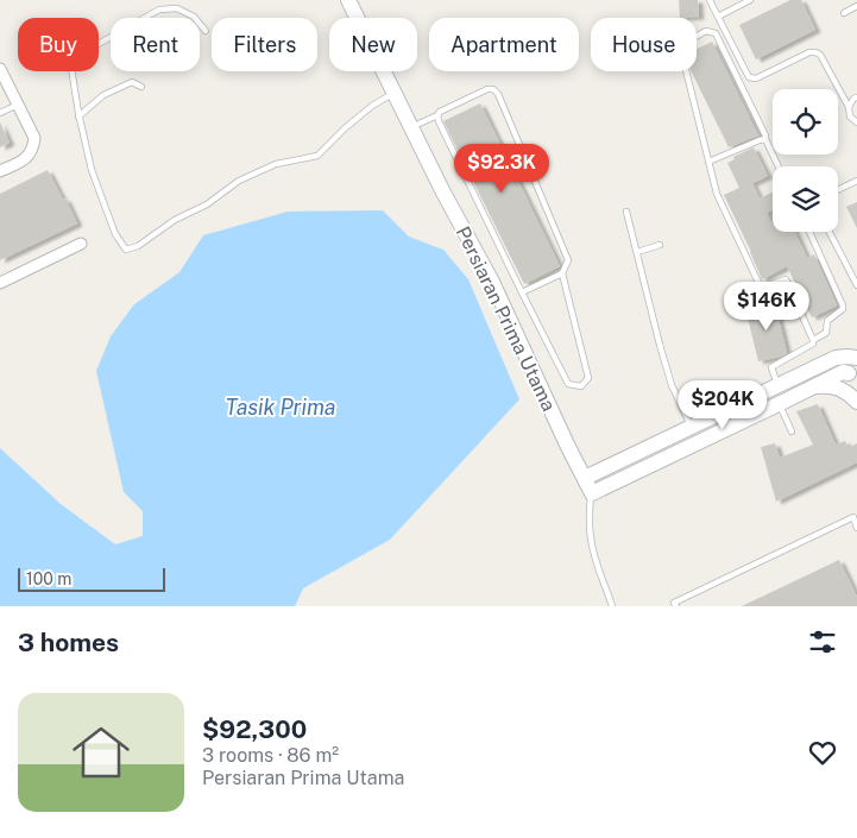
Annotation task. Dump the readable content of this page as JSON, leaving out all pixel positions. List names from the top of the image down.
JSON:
{
  "streets": {
    "main road": ["Persiaran Prima Utama"]
  },
  "water": ["Tasik Prima"],
  "scale_bar": "100 m",
  "page": {
    "chip": [
      "Buy",
      "Rent",
      "Filters",
      "New",
      "Apartment",
      "House"
    ],
    "price": ["$92.3K", "$146K", "$204K"],
    "scale": "100 m",
    "heading": "3 homes",
    "list": [
      {
        "name": "$92,300",
        "note": "3 rooms · 86 m² · Persiaran Prima Utama"
      }
    ]
  }
}
